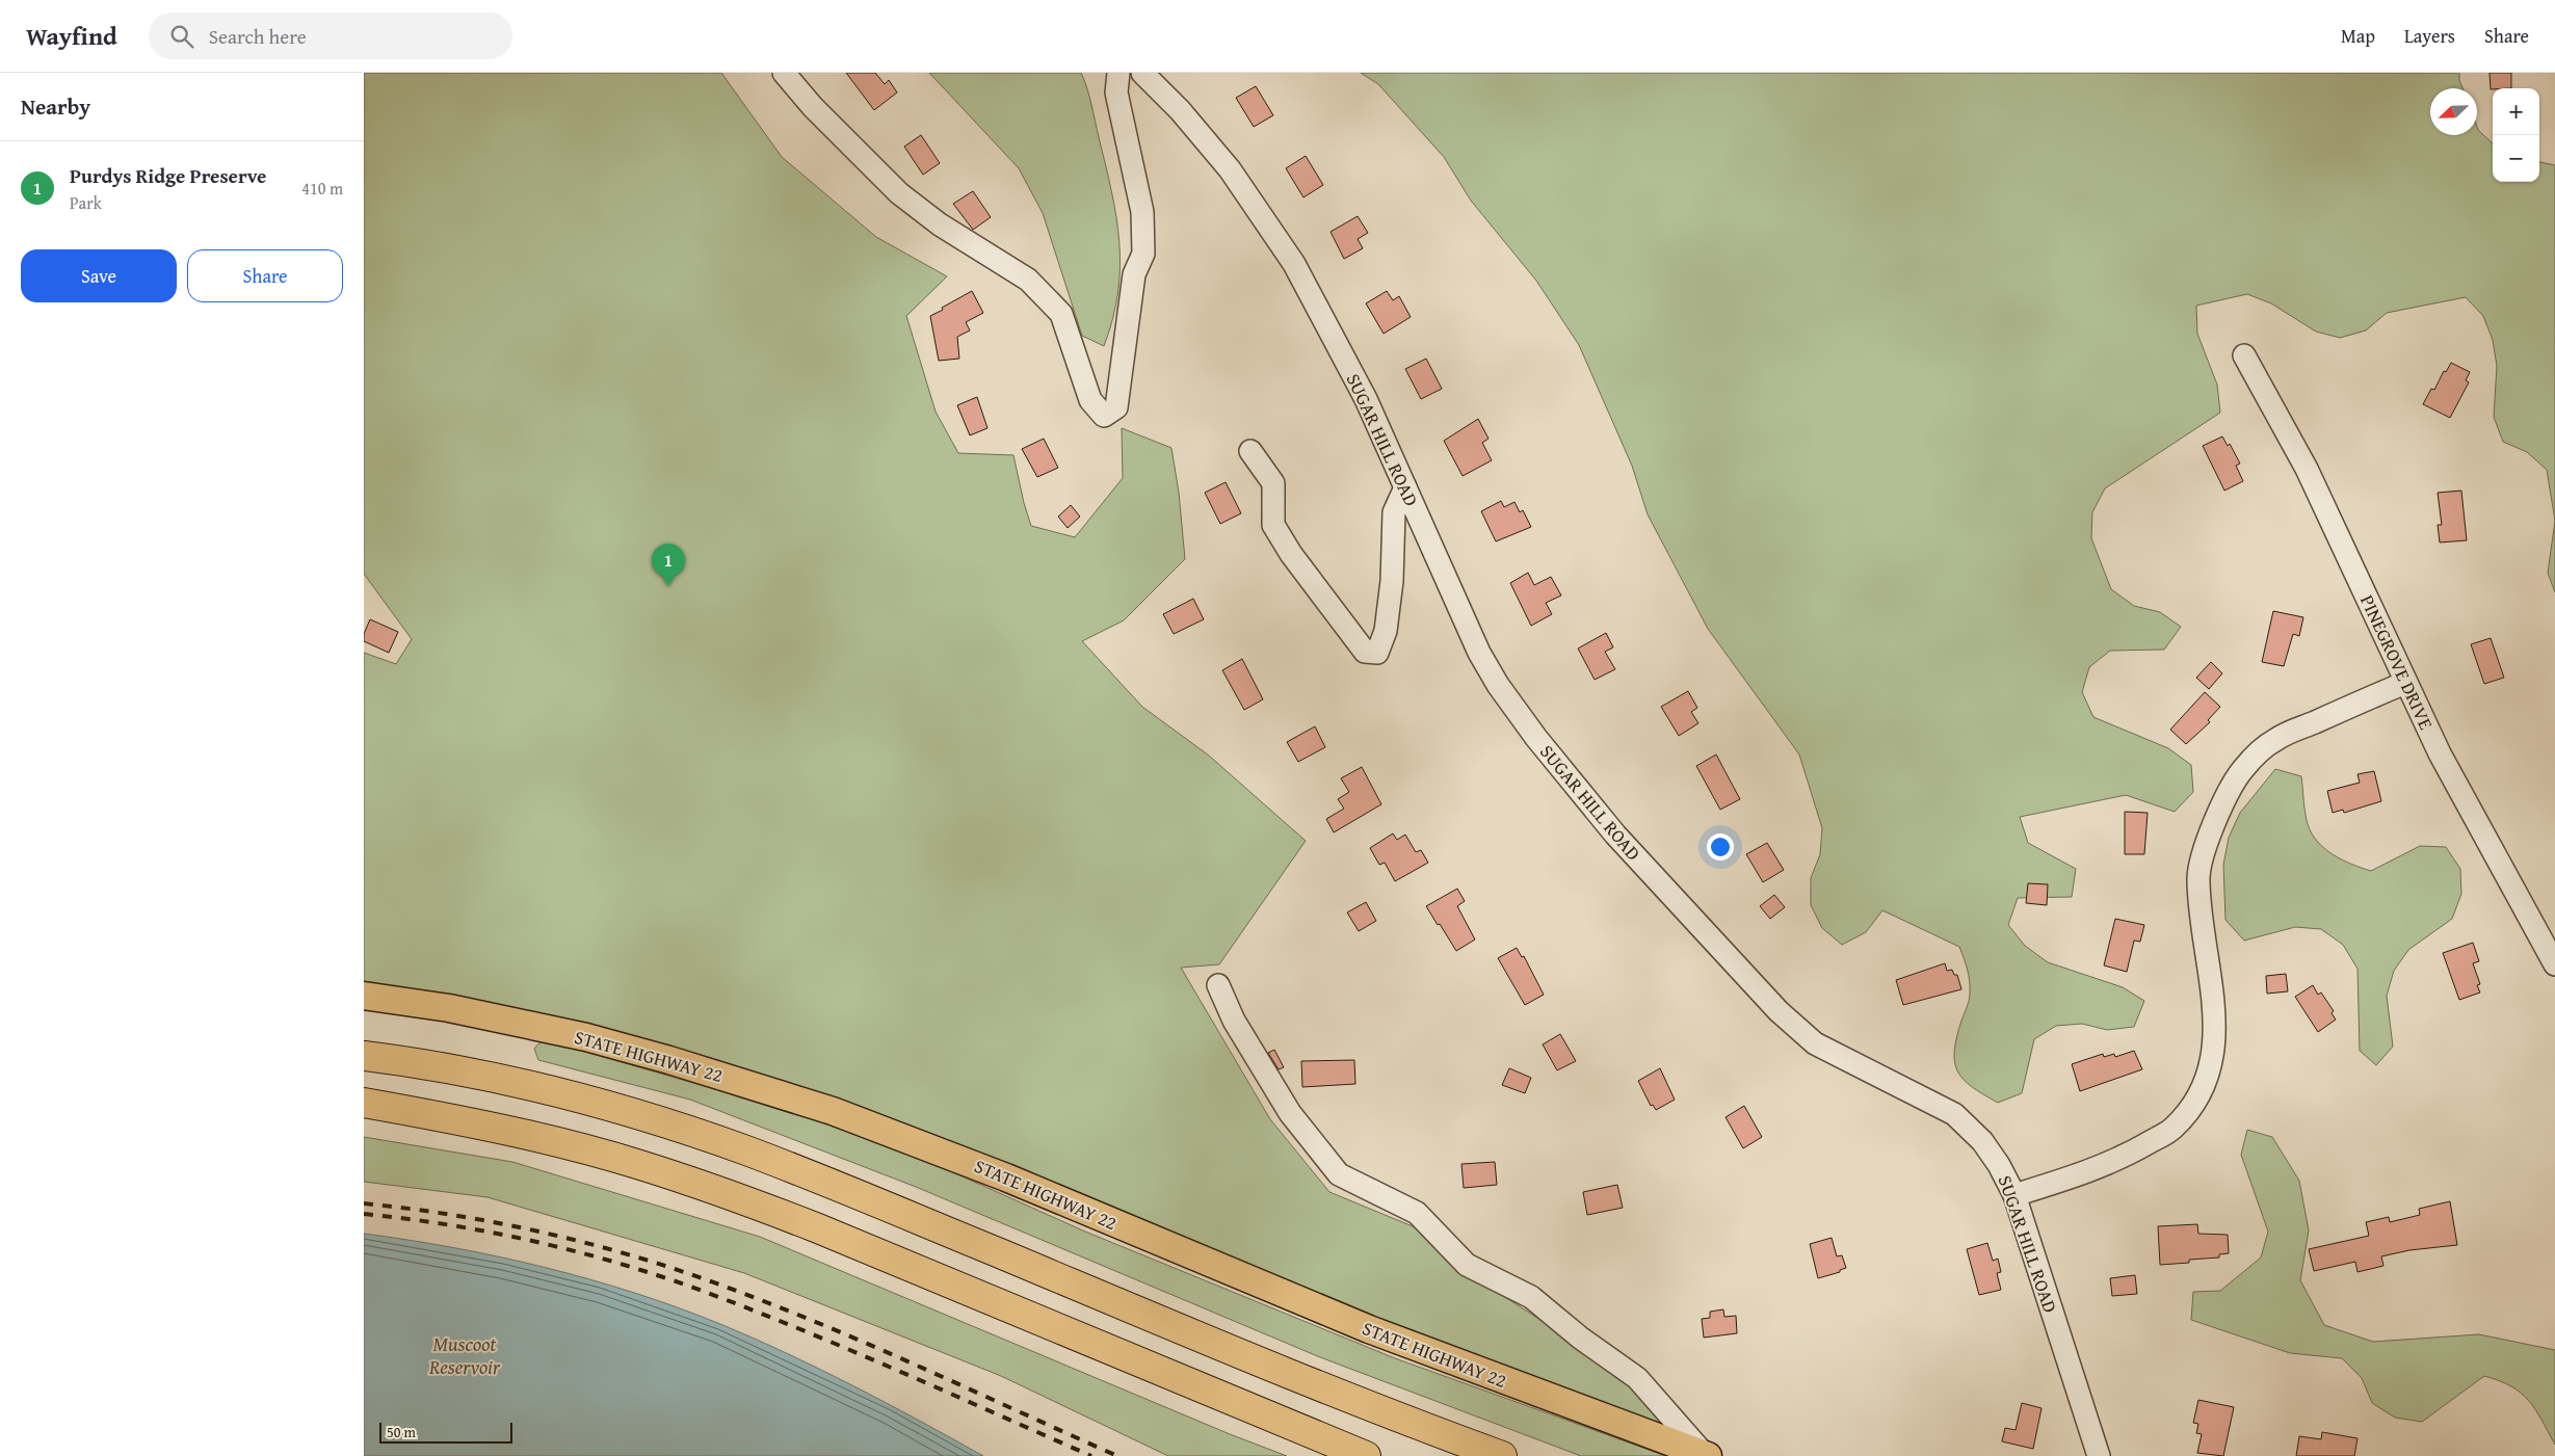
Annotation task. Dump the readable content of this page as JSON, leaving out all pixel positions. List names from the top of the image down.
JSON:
{
  "streets": {
    "main road": ["STATE HIGHWAY 22"],
    "street": ["SUGAR HILL ROAD", "PINEGROVE DRIVE"]
  },
  "water": ["Muscoot Reservoir"],
  "scale_bar": "50 m",
  "north": "bottom left",
  "page": {
    "header": "Wayfind",
    "search": "Search here",
    "nav": ["Map", "Layers", "Share"],
    "heading": "Nearby",
    "map_buttons": ["+", "−"],
    "list": [
      {
        "mark": "1",
        "name": "Purdys Ridge Preserve",
        "note": "Park",
        "value": "410 m"
      }
    ],
    "buttons": ["Save", "Share"],
    "pins": "1",
    "scale": "50 m"
  }
}
